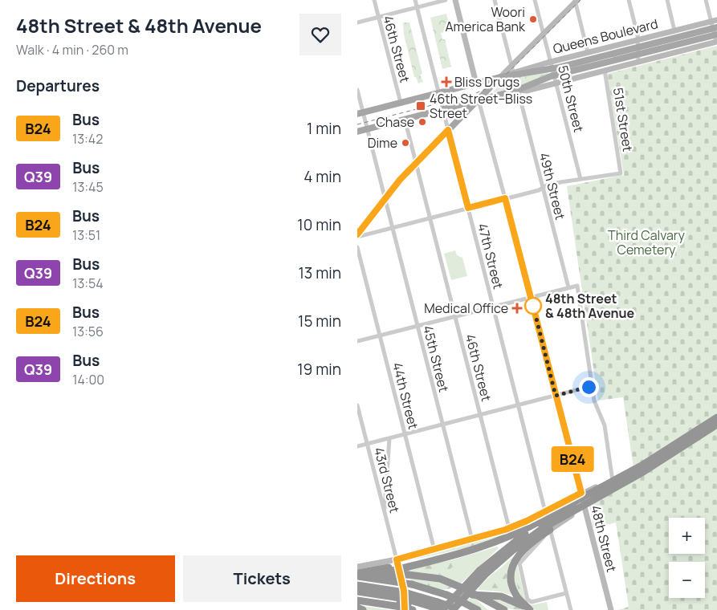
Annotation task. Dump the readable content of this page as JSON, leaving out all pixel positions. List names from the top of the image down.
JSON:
{
  "streets": {
    "main road": ["Queens Boulevard"],
    "street": [
      "46th Street",
      "50th Street",
      "51st Street",
      "49th Street",
      "47th Street",
      "45th Street",
      "44th Street",
      "43rd Street",
      "48th Street"
    ]
  },
  "crossings": [
    ["Queens Boulevard", "46th Street"],
    ["Queens Boulevard", "50th Street"],
    ["Queens Boulevard", "51st Street"],
    ["Queens Boulevard", "49th Street"],
    ["Queens Boulevard", "47th Street"],
    ["Queens Boulevard", "45th Street"],
    ["Queens Boulevard", "48th Street"],
    ["50th Street", "51st Street"]
  ],
  "parks": ["Third Calvary Cemetery"],
  "places": {
    "other": [
      "Woori America Bank",
      "Chase",
      "Dime",
      "48th Street & 48th Avenue"
    ],
    "health": ["Bliss Drugs", "Medical Office"],
    "transit": ["46th Street–Bliss Street"]
  },
  "lines": ["bus line B24"],
  "page": {
    "heading": [
      ["48th Street & 48th Avenue", "Walk · 4 min · 260 m"],
      "Departures"
    ],
    "on_map": "B24",
    "list": [
      {
        "mark": "B24",
        "name": "Bus",
        "note": "13:42",
        "value": "1 min"
      },
      {
        "mark": "Q39",
        "name": "Bus",
        "note": "13:45",
        "value": "4 min"
      },
      {
        "mark": "B24",
        "name": "Bus",
        "note": "13:51",
        "value": "10 min"
      },
      {
        "mark": "Q39",
        "name": "Bus",
        "note": "13:54",
        "value": "13 min"
      },
      {
        "mark": "B24",
        "name": "Bus",
        "note": "13:56",
        "value": "15 min"
      },
      {
        "mark": "Q39",
        "name": "Bus",
        "note": "14:00",
        "value": "19 min"
      }
    ],
    "map_buttons": ["+", "−"],
    "buttons": ["Directions", "Tickets"]
  }
}
